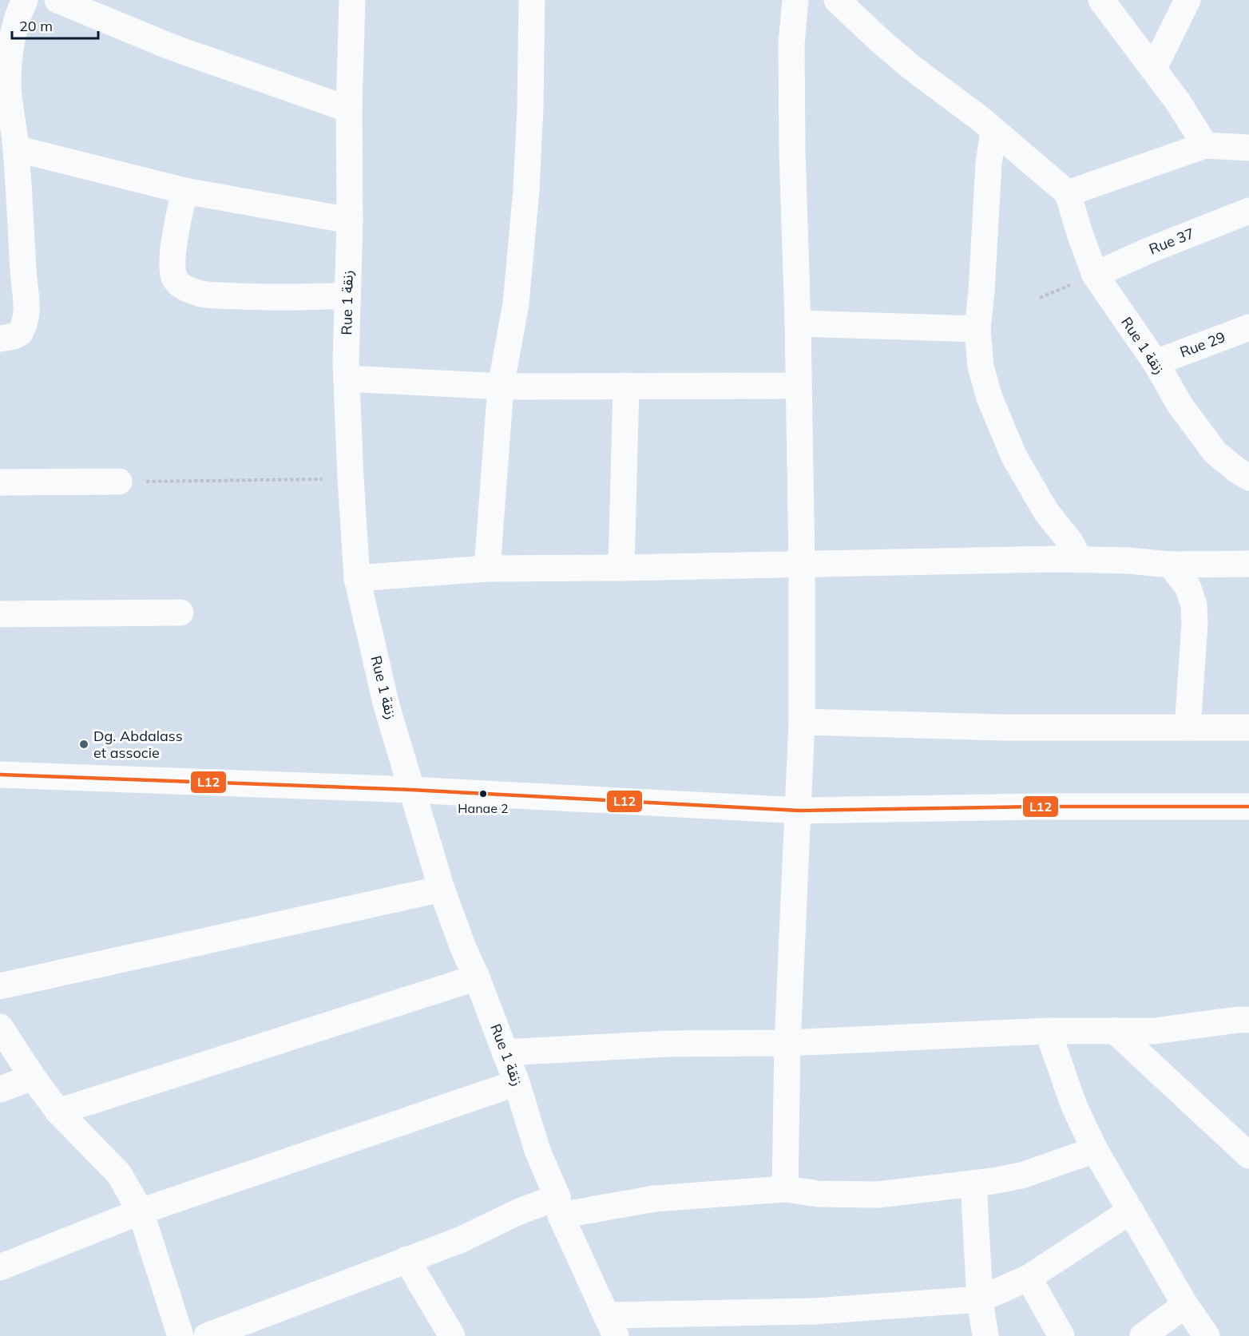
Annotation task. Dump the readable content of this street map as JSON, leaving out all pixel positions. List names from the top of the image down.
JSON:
{
  "streets": {
    "street": ["Rue 37", "Rue 1 زنقة", "Rue 29"]
  },
  "crossings": [
    ["Rue 37", "Rue 1 زنقة"],
    ["Rue 1 زنقة", "Rue 29"]
  ],
  "places": ["Dg. Abdalass et associe", "Hanae 2"],
  "lines": ["transit line L12"],
  "scale_bar": "20 m"
}
